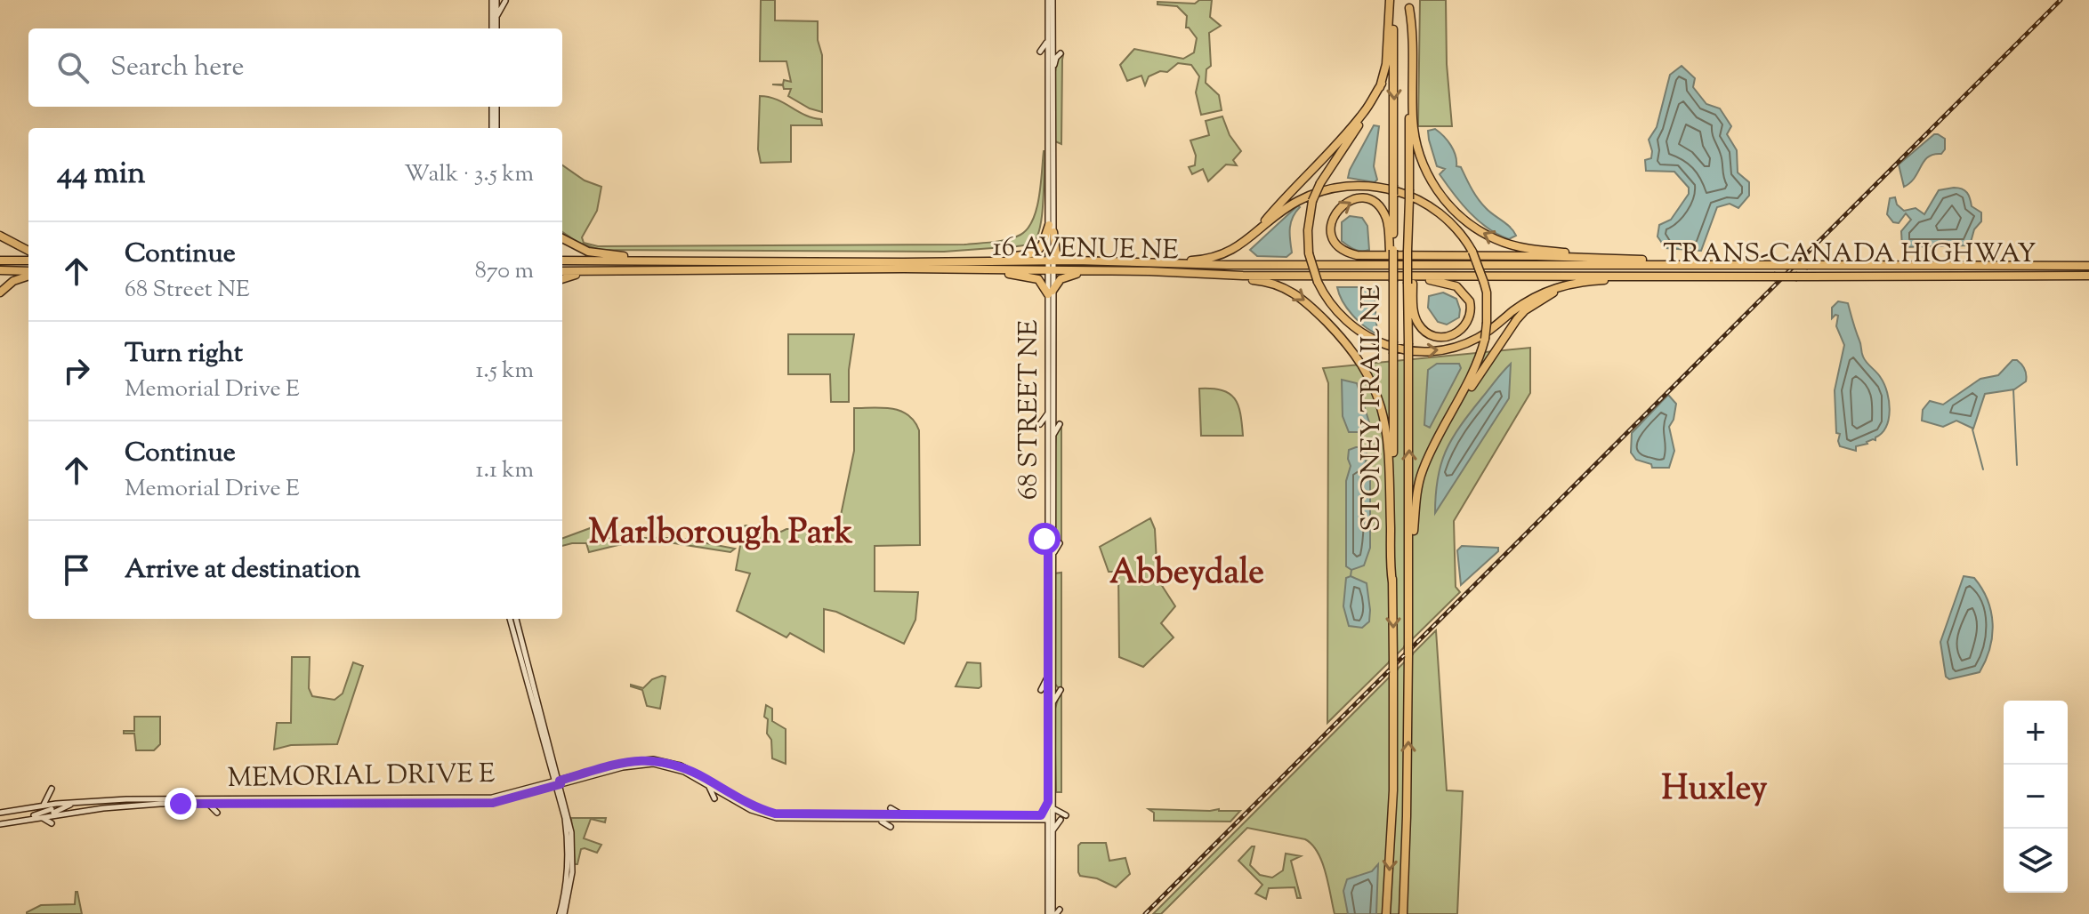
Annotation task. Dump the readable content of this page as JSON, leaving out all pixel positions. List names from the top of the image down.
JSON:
{
  "streets": {
    "highway": ["16 AVENUE NE", "TRANS-CANADA HIGHWAY", "STONEY TRAIL NE"],
    "main road": ["68 STREET NE", "MEMORIAL DRIVE E"]
  },
  "crossings": [
    ["16 AVENUE NE", "TRANS-CANADA HIGHWAY"],
    ["16 AVENUE NE", "68 STREET NE"],
    ["68 STREET NE", "MEMORIAL DRIVE E"]
  ],
  "districts": ["Marlborough Park", "Abbeydale", "Huxley"],
  "page": {
    "search": "Search here",
    "heading": ["44 min", "Walk · 3.5 km"],
    "list": [
      ["Continue", "68 Street NE", "870 m"],
      ["Turn right", "Memorial Drive E", "1.5 km"],
      ["Continue", "Memorial Drive E", "1.1 km"],
      "Arrive at destination"
    ],
    "map_buttons": ["+", "−"]
  }
}
